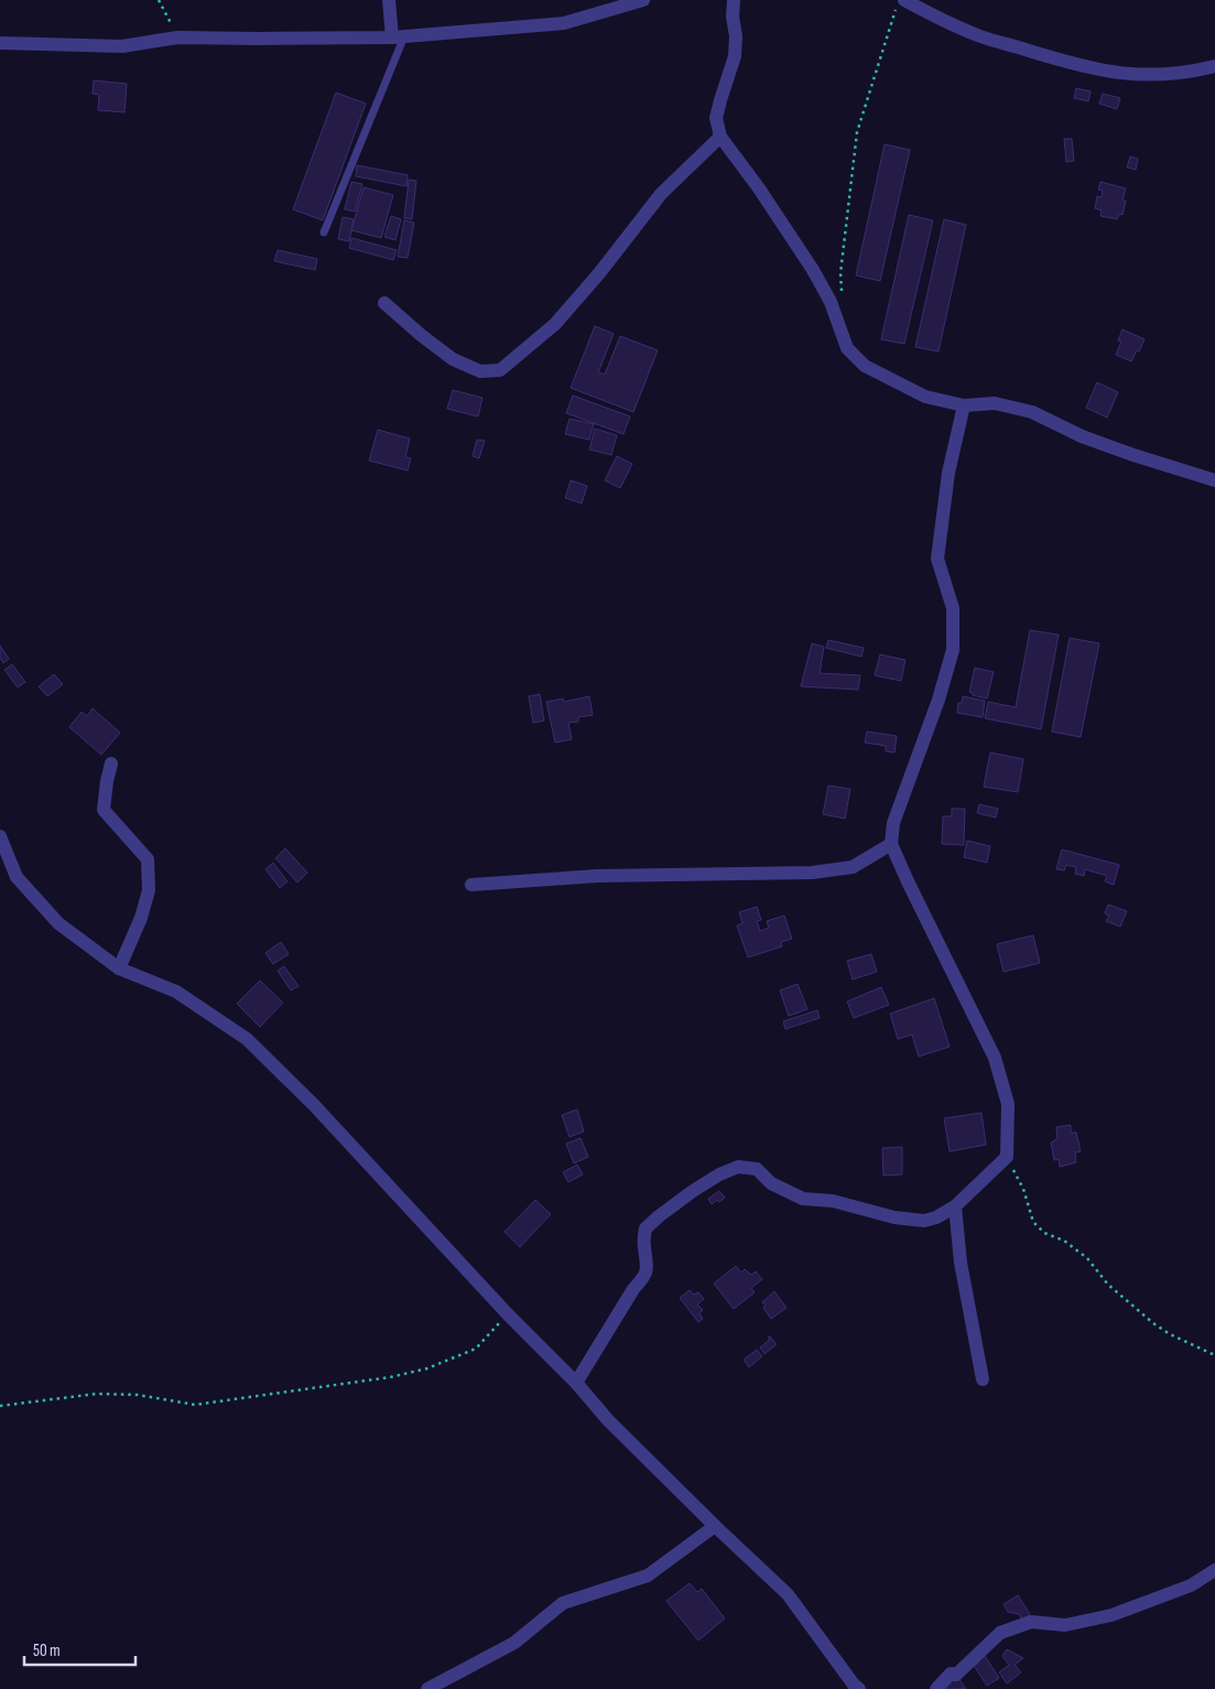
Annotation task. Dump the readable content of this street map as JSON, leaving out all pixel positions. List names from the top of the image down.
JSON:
{
  "scale_bar": "50 m"
}
